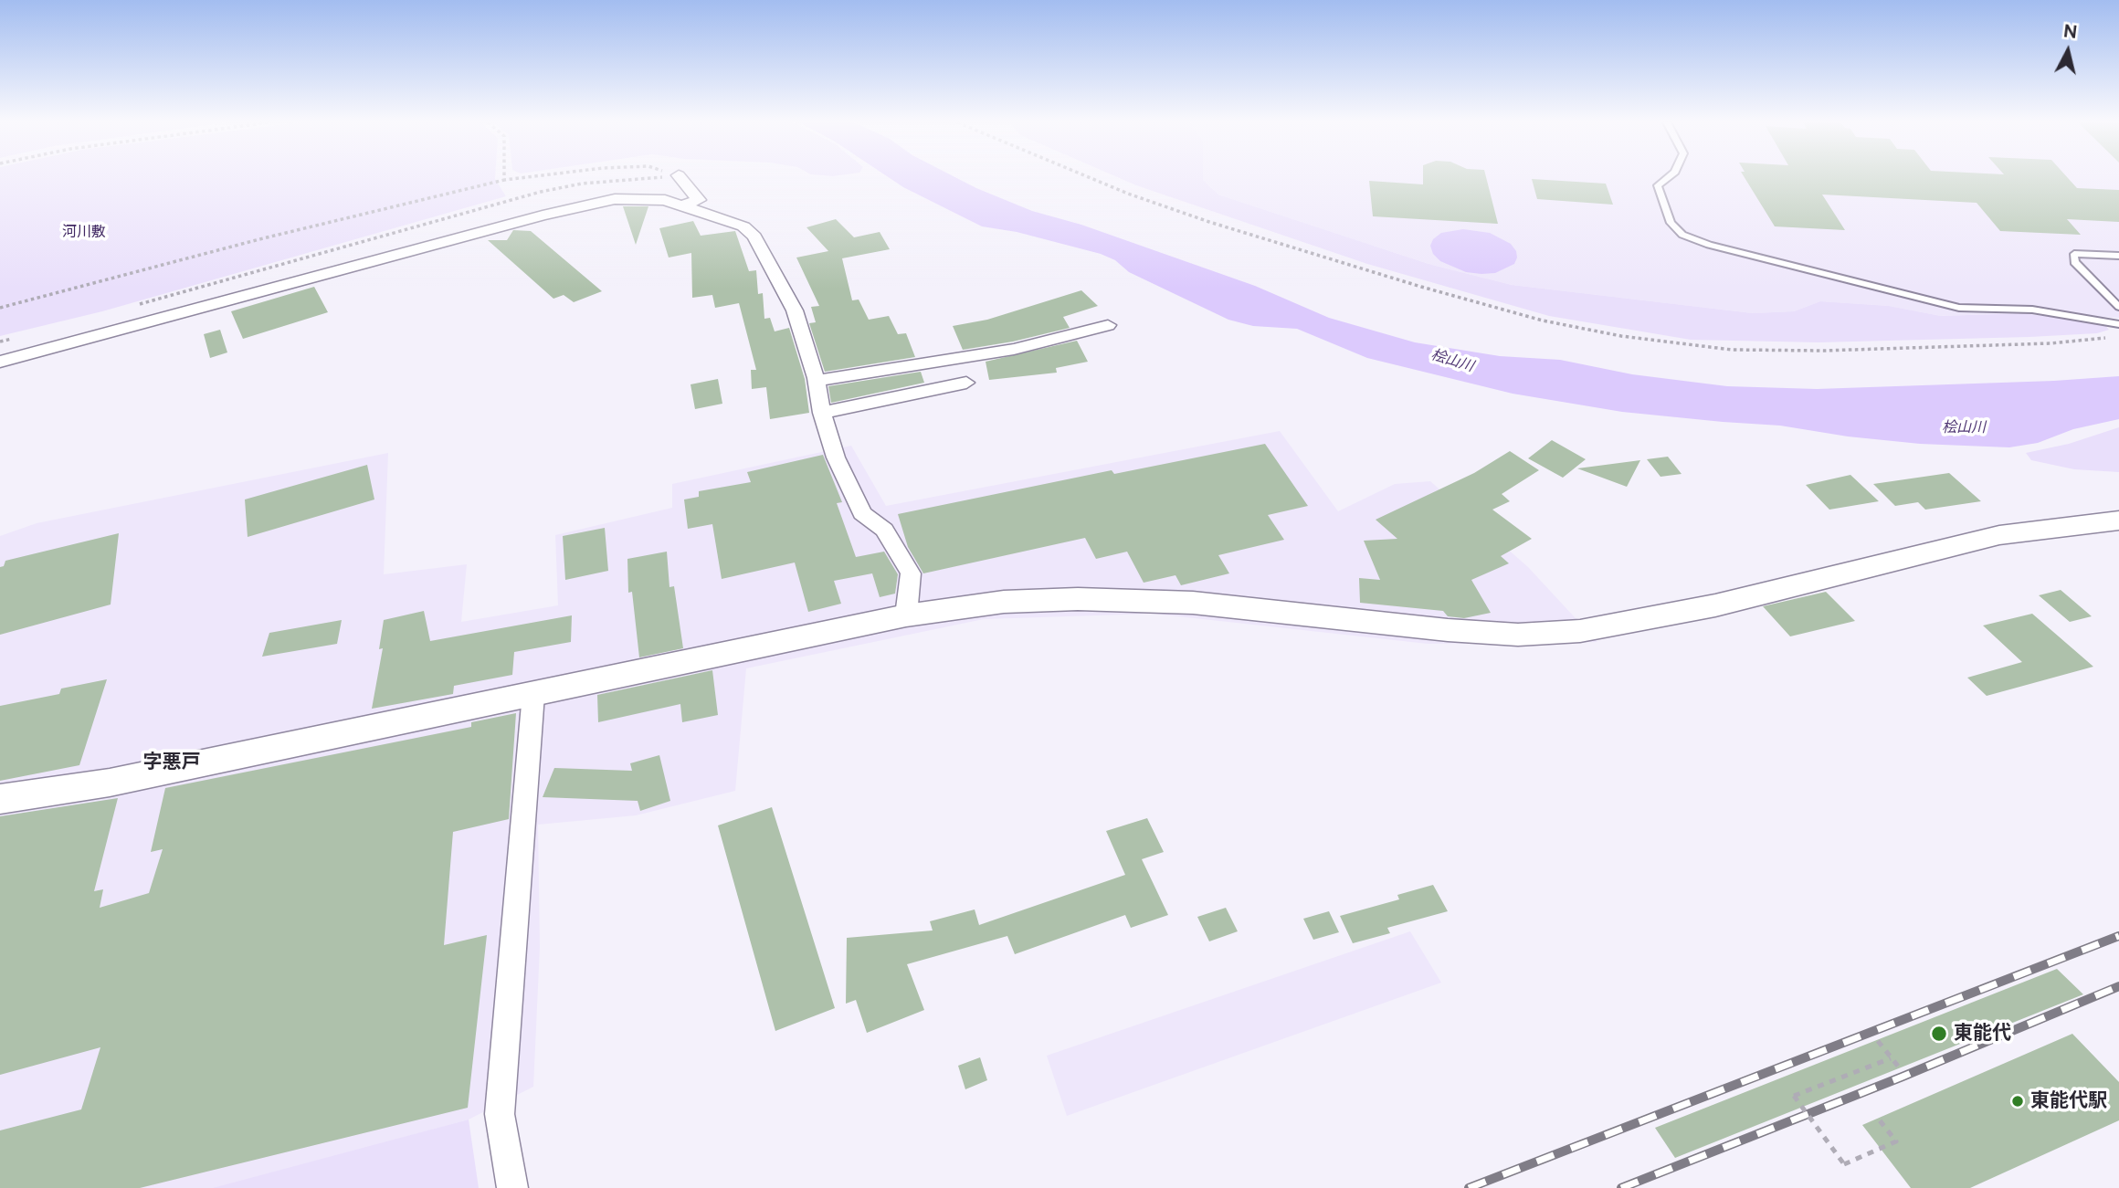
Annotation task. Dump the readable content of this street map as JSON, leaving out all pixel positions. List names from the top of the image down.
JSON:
{
  "districts": ["字悪戸"],
  "water": ["桧山川"],
  "parks": ["河川敷"],
  "places": ["東能代", "東能代駅"],
  "north": "top"
}
